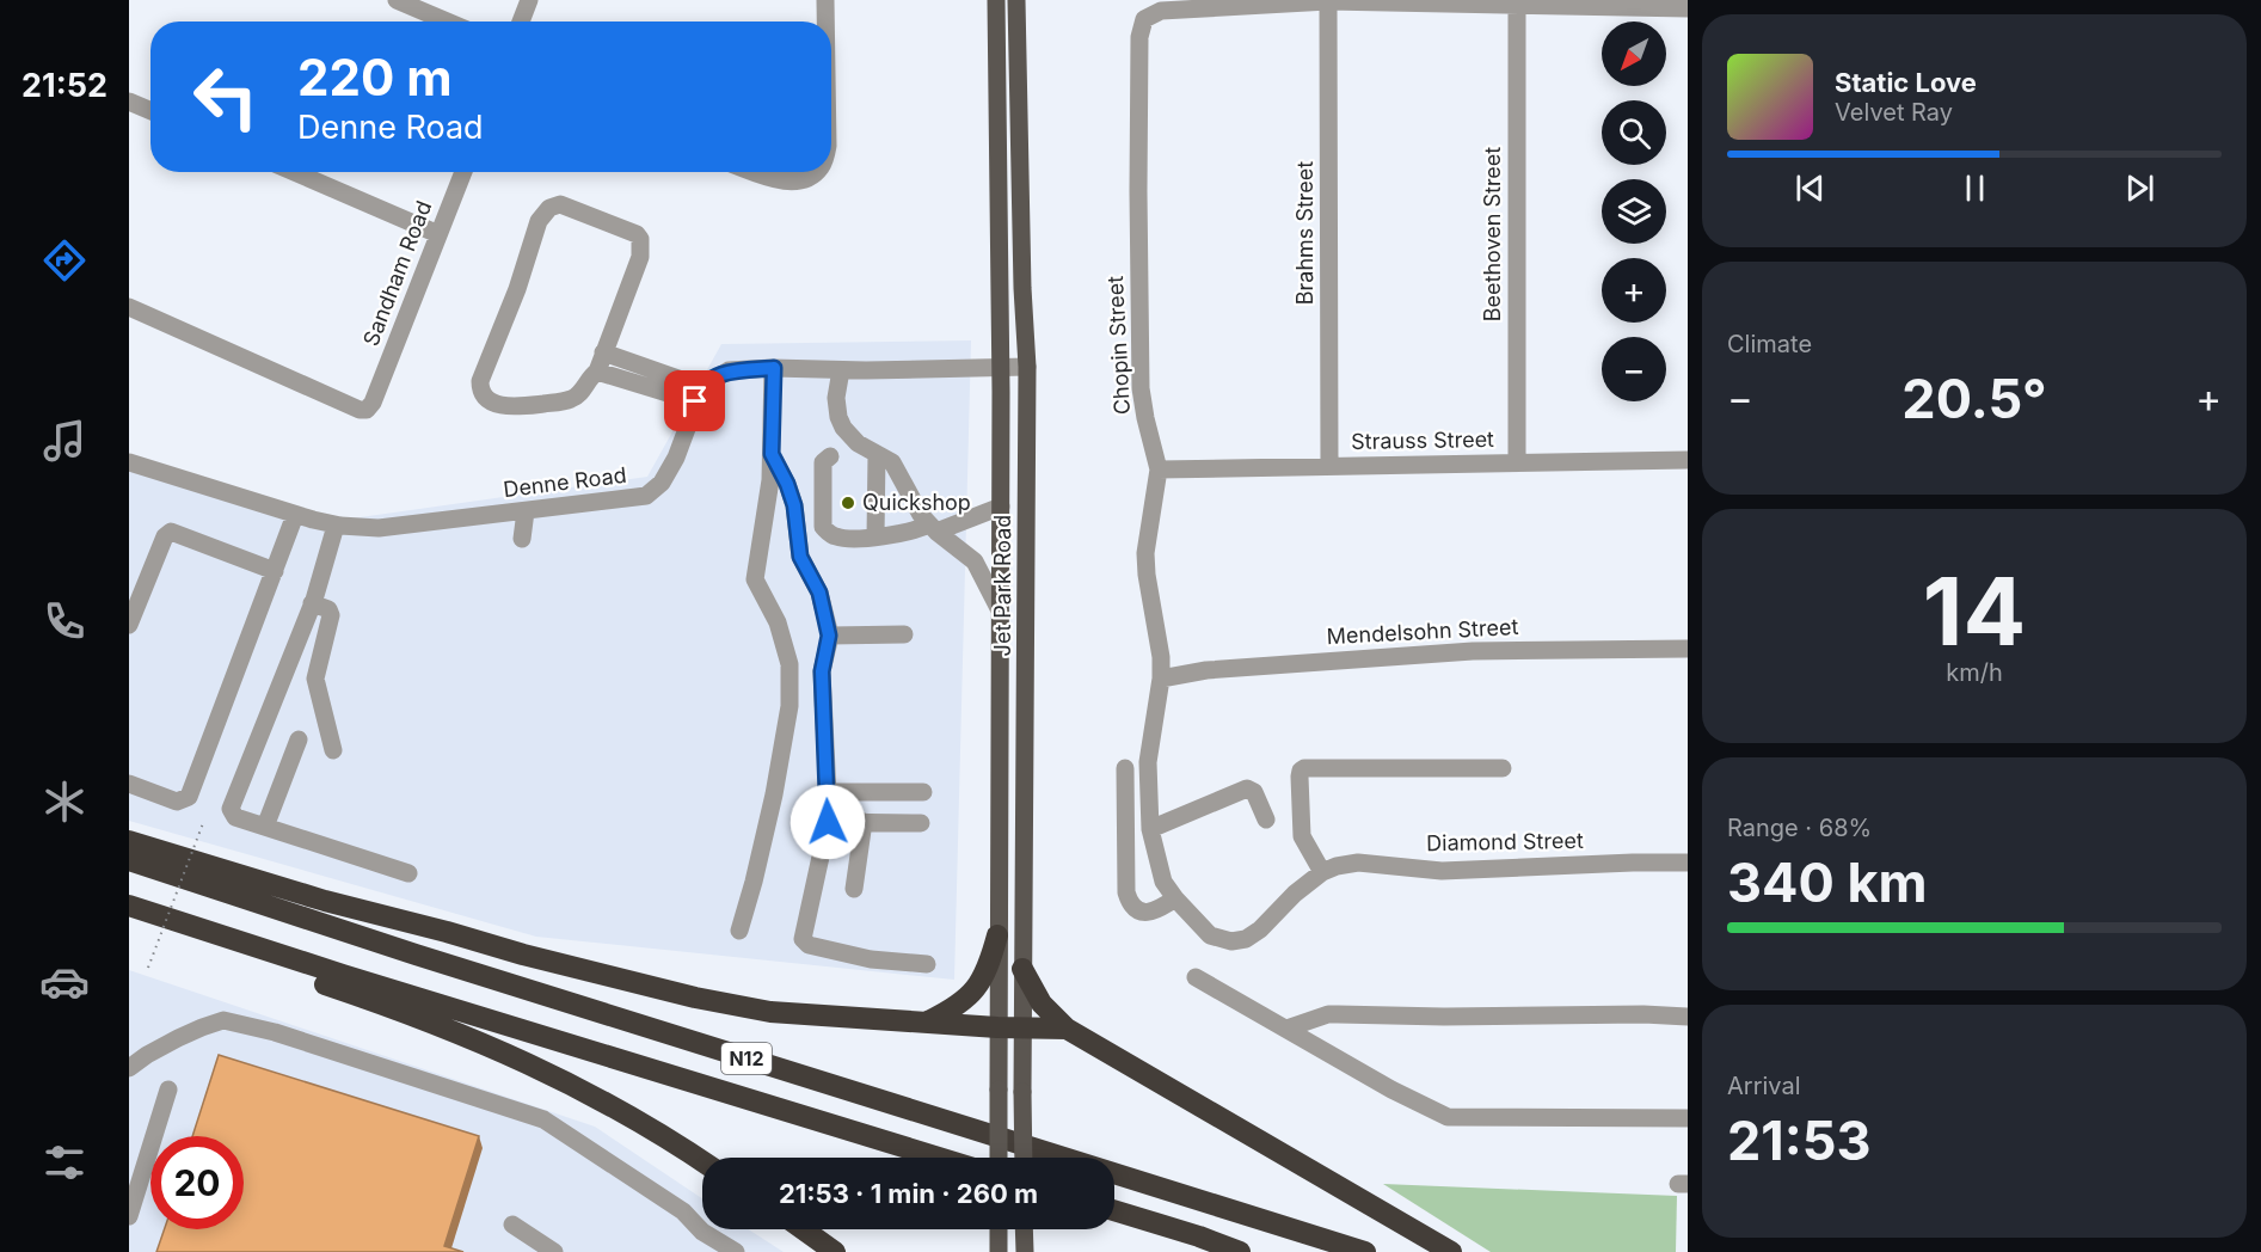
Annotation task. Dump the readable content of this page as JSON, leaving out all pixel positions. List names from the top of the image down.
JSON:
{
  "streets": {
    "highway": ["N12"],
    "main road": ["Jet Park Road"],
    "street": [
      "Brahms Street",
      "Beethoven Street",
      "Sandham Road",
      "Chopin Street",
      "Strauss Street",
      "Denne Road",
      "Mendelsohn Street",
      "Diamond Street"
    ]
  },
  "crossings": [
    ["Brahms Street", "Chopin Street"],
    ["Brahms Street", "Strauss Street"],
    ["Beethoven Street", "Strauss Street"],
    ["Chopin Street", "Strauss Street"],
    ["Chopin Street", "Mendelsohn Street"],
    ["Chopin Street", "Diamond Street"]
  ],
  "places": ["Quickshop"],
  "north": "bottom left",
  "page": {
    "tabs": "21:52",
    "map_buttons": ["+", "−"],
    "turn": ["220 m", "Denne Road"],
    "song": ["Static Love", "Velvet Ray"],
    "tile": [
      "Climate",
      ["14", "km/h"],
      ["Range · 68%", "340 km"],
      ["Arrival", "21:53"]
    ],
    "heat": ["−", "20.5°", "+"],
    "limit": "20",
    "trip": "21:53 · 1 min · 260 m"
  }
}
